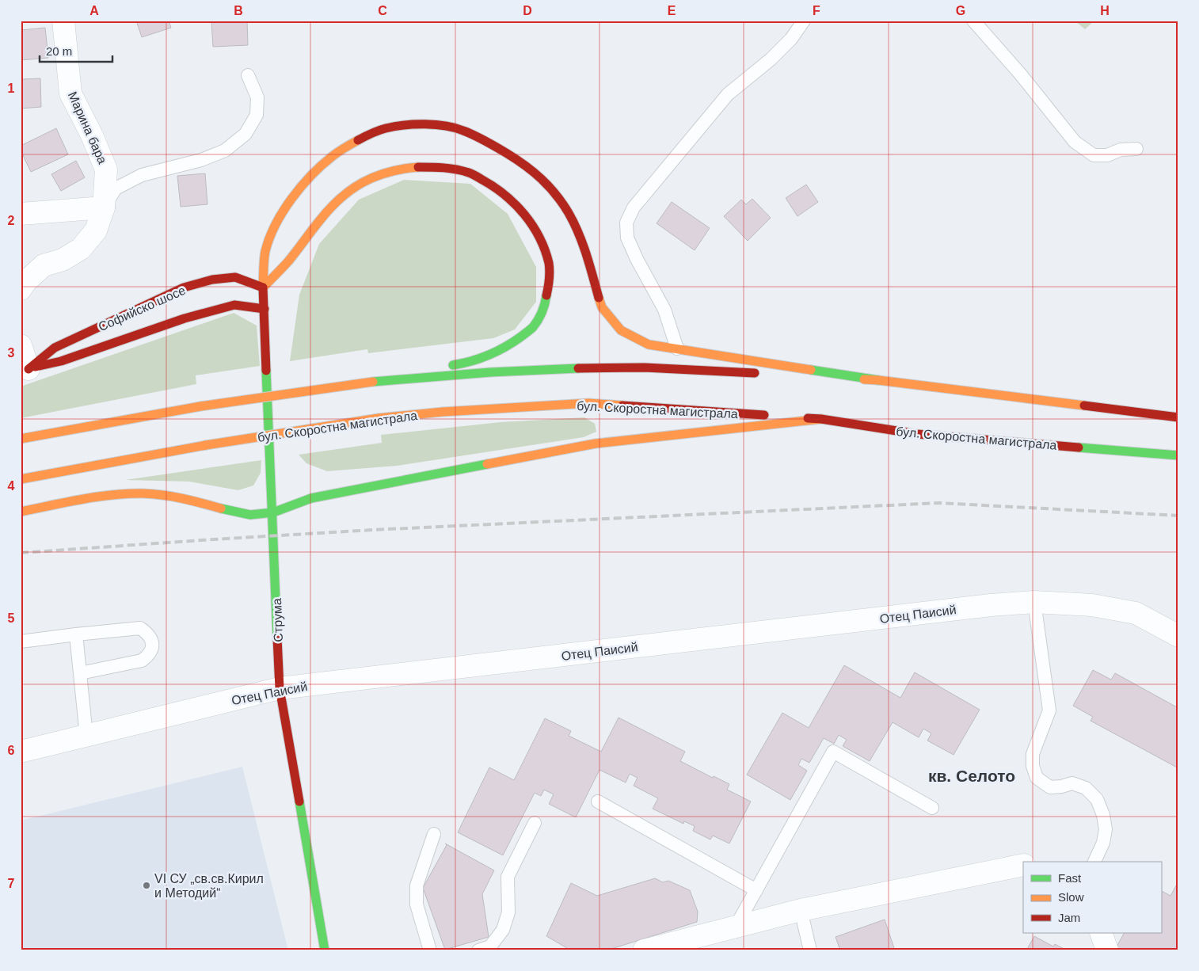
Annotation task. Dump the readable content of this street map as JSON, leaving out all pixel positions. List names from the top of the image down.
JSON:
{
  "streets": {
    "main road": ["Софийско шосе", "бул. Скоростна магистрала", "Струма"],
    "street": ["Марина бара", "Отец Паисий"]
  },
  "crossings": [
    ["Софийско шосе", "Струма"],
    ["Отец Паисий", "Струма"]
  ],
  "districts": ["кв. Селото"],
  "places": ["VI СУ „св.св.Кирил и Методий“"],
  "legend": ["Fast", "Slow", "Jam"],
  "scale_bar": "20 m",
  "grid": {
    "columns": [
      "A",
      "B",
      "C",
      "D",
      "E",
      "F",
      "G",
      "H"
    ],
    "rows": [
      "1",
      "2",
      "3",
      "4",
      "5",
      "6",
      "7"
    ]
  }
}
